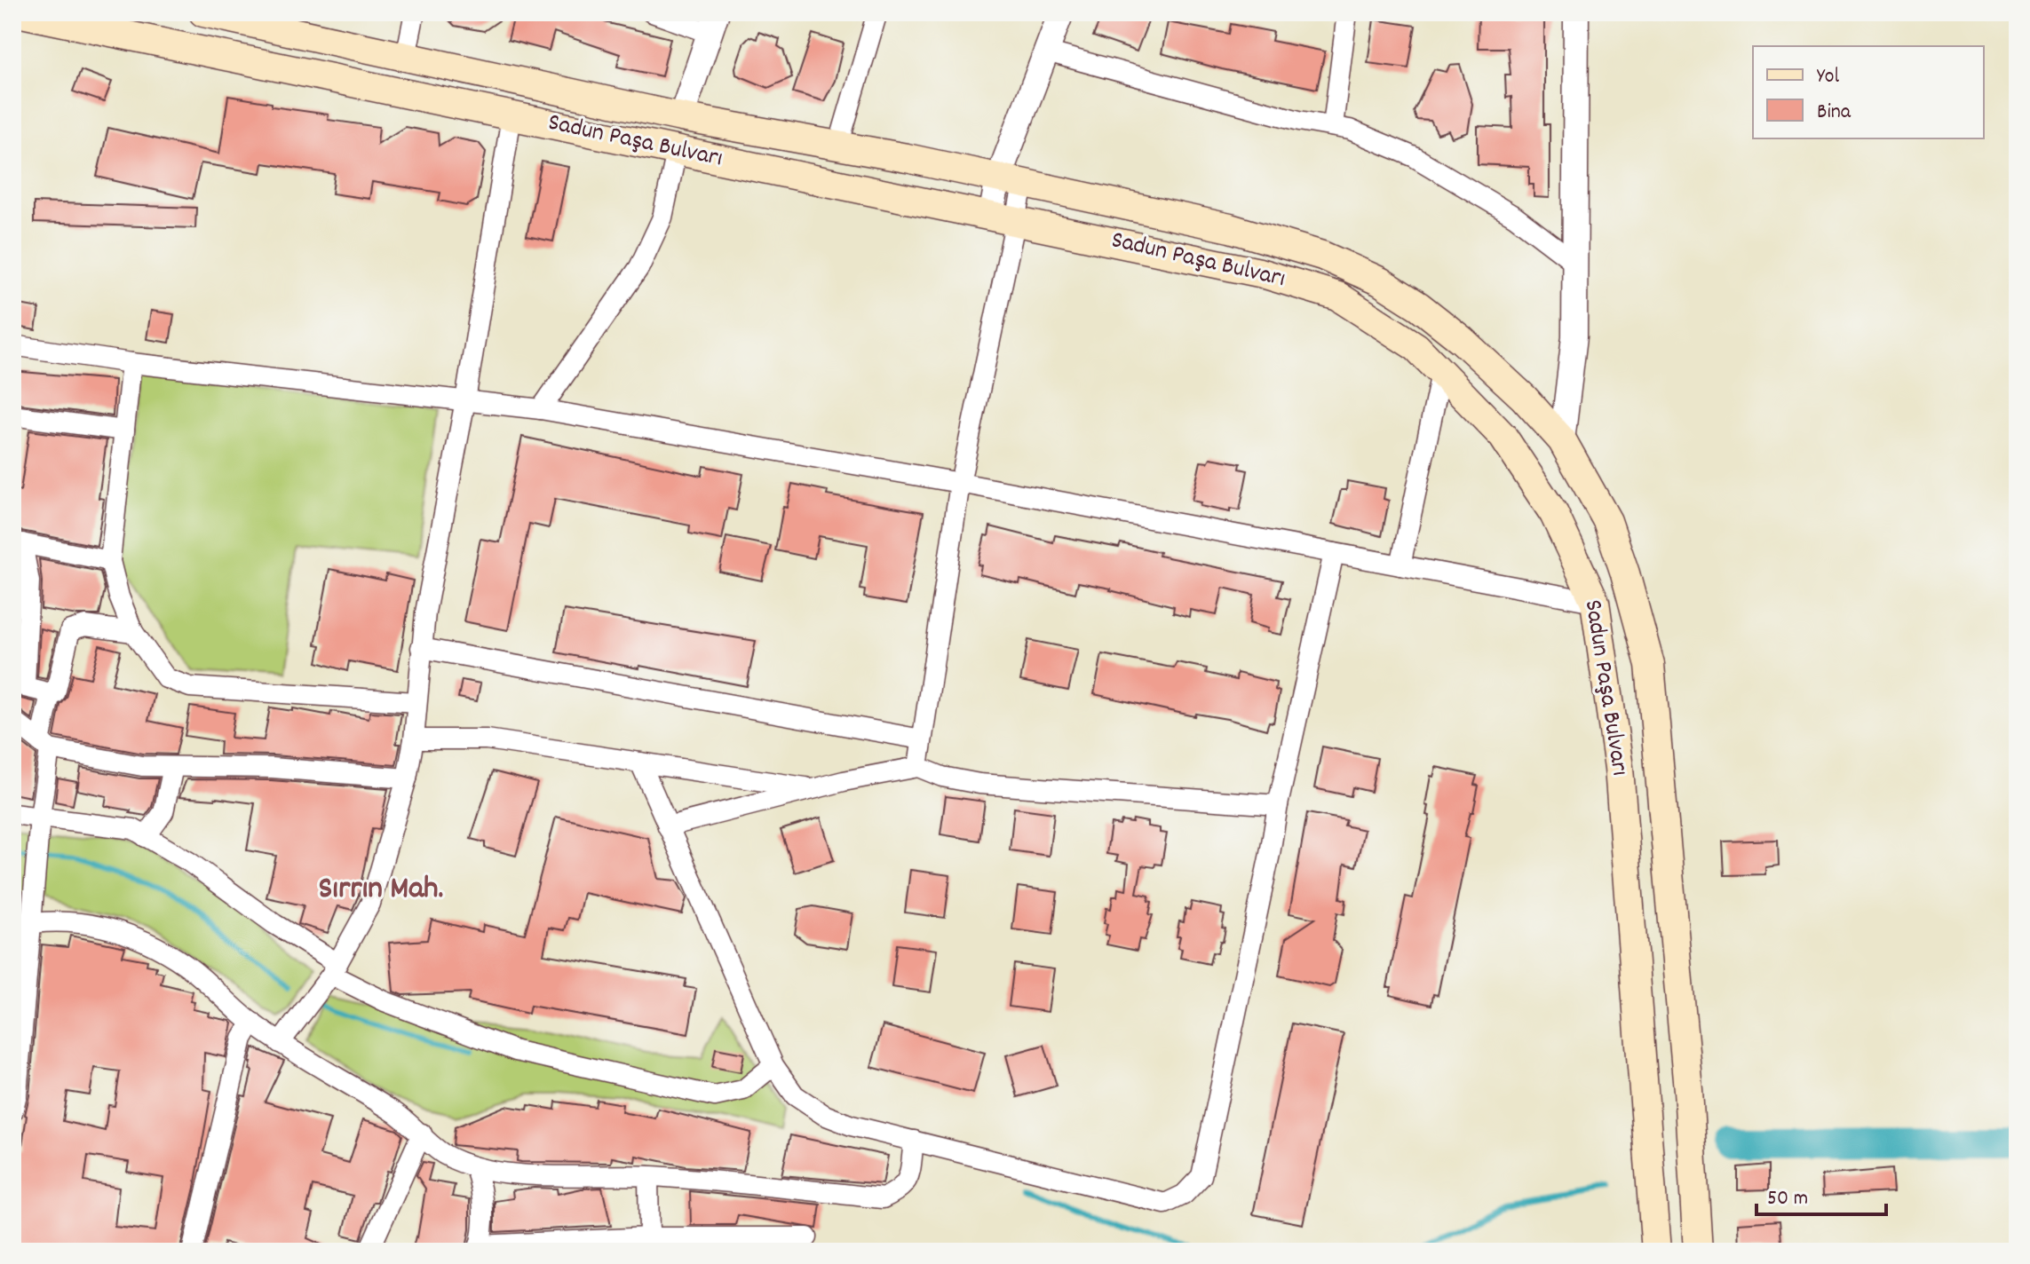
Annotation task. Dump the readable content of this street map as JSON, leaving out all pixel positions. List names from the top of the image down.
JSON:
{
  "streets": {
    "main road": ["Sadun Paşa Bulvarı"]
  },
  "districts": ["Sırrın Mah."],
  "legend": ["Yol", "Bina"],
  "scale_bar": "50 m"
}
